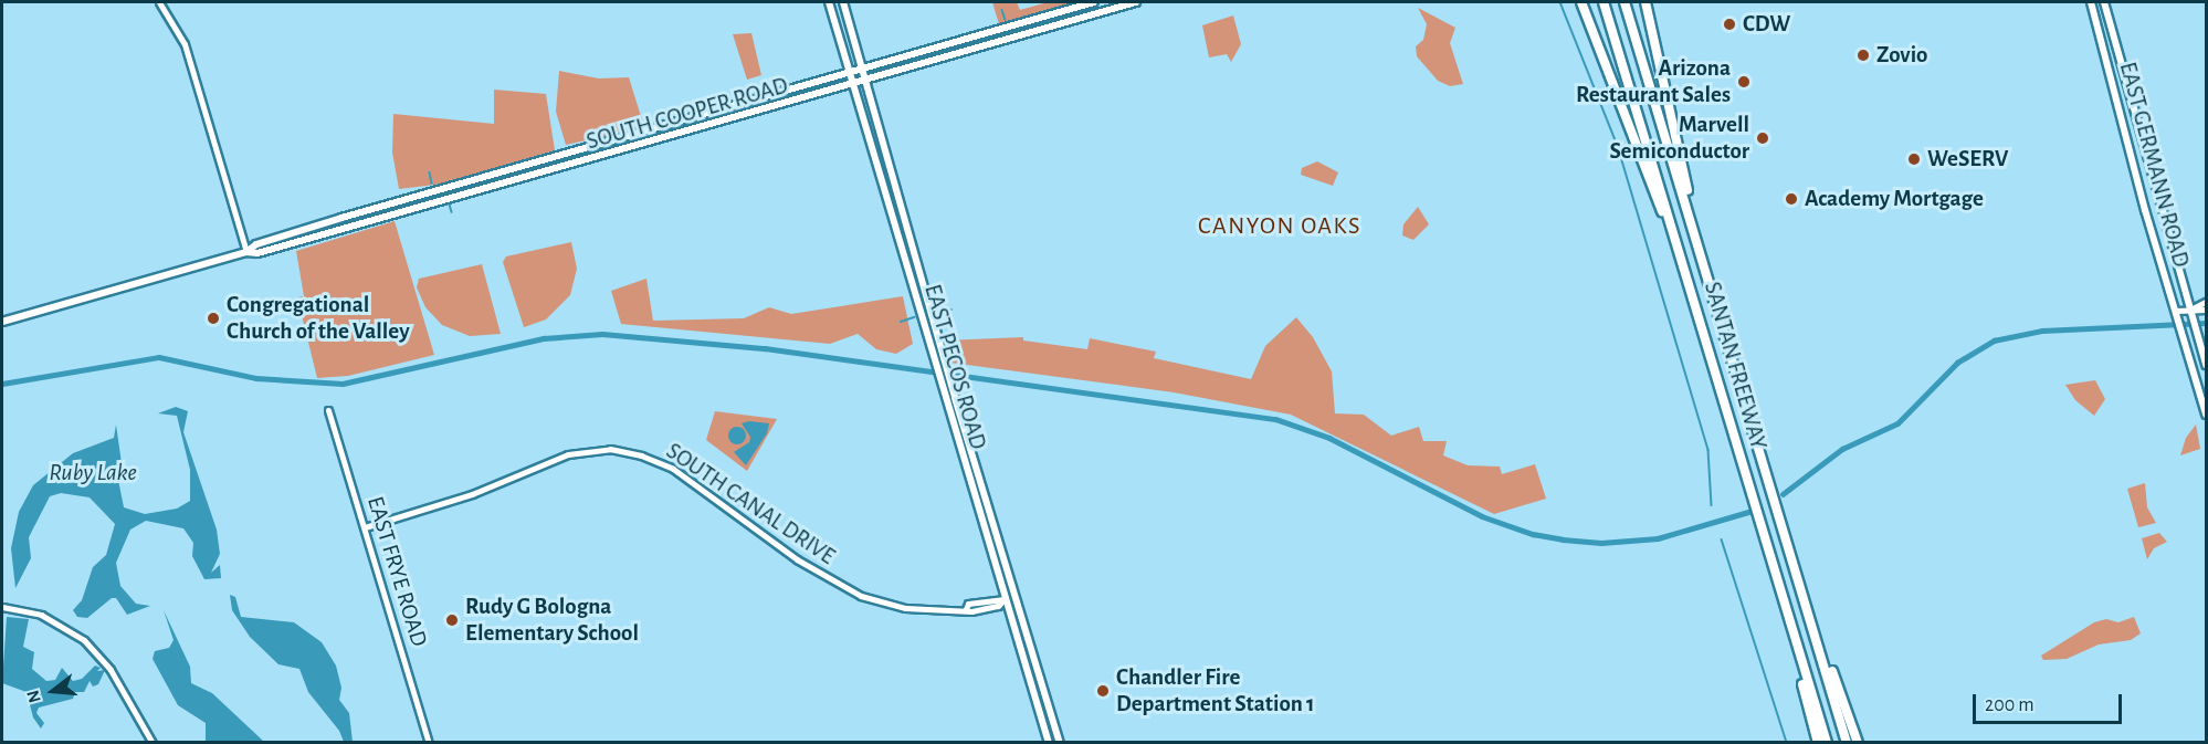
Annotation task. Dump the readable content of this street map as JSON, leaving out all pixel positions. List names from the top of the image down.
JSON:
{
  "streets": {
    "highway": ["SANTAN FREEWAY"],
    "main road": ["SOUTH COOPER ROAD", "EAST GERMANN ROAD", "EAST PECOS ROAD"],
    "street": ["SOUTH CANAL DRIVE", "EAST FRYE ROAD"]
  },
  "crossings": [
    ["SOUTH COOPER ROAD", "EAST PECOS ROAD"],
    ["EAST PECOS ROAD", "SOUTH CANAL DRIVE"],
    ["SOUTH CANAL DRIVE", "EAST FRYE ROAD"]
  ],
  "districts": ["CANYON OAKS"],
  "water": ["Ruby Lake"],
  "places": [
    "CDW",
    "Zovio",
    "Arizona Restaurant Sales",
    "Marvell Semiconductor",
    "WeSERV",
    "Academy Mortgage",
    "Congregational Church of the Valley",
    "Rudy G Bologna Elementary School",
    "Chandler Fire Department Station 1"
  ],
  "scale_bar": "200 m",
  "north": "left"
}
